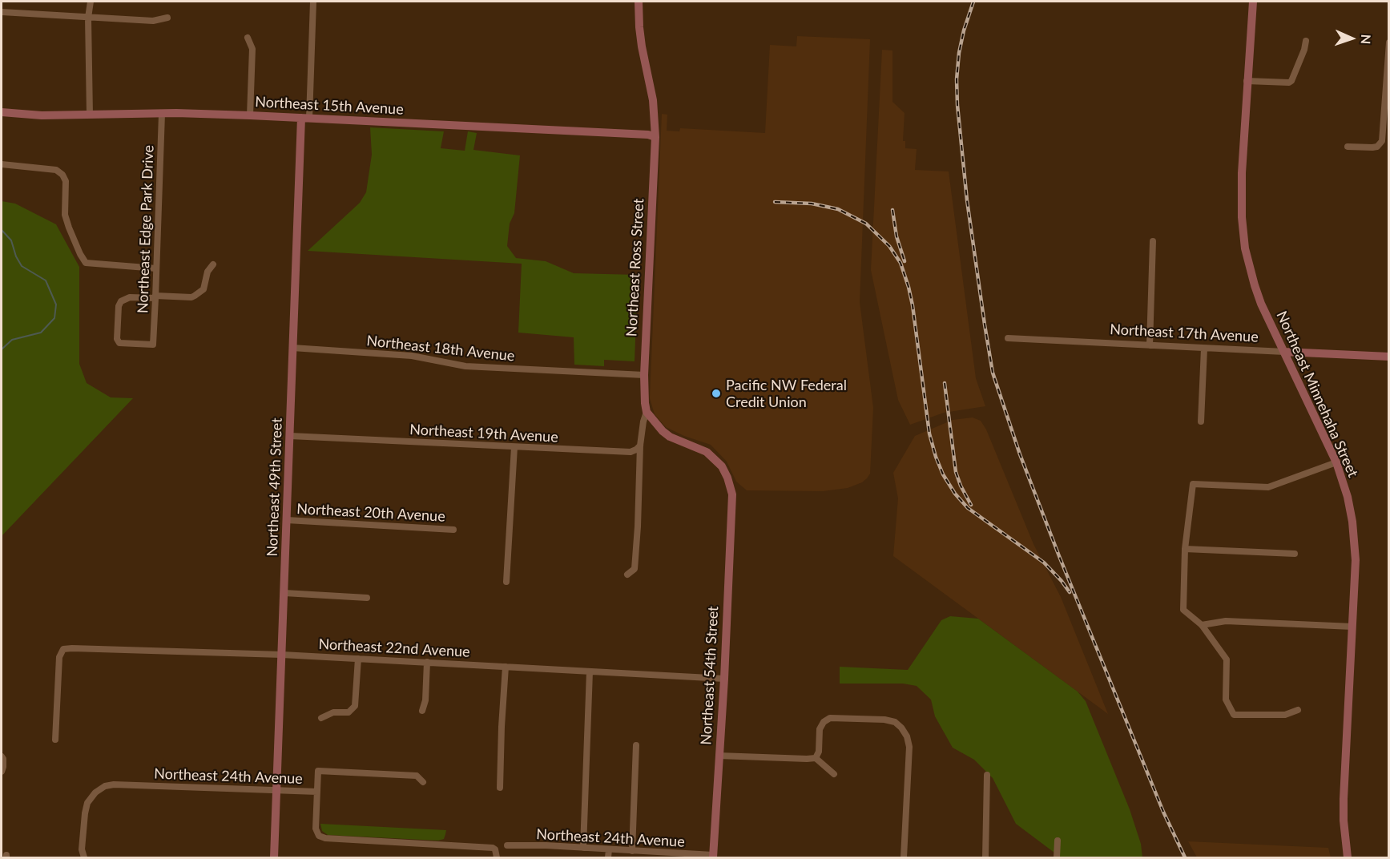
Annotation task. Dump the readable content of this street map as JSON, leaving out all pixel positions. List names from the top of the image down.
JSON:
{
  "streets": {
    "street": [
      "Northeast 15th Avenue",
      "Northeast Edge Park Drive",
      "Northeast Ross Street",
      "Northeast 17th Avenue",
      "Northeast 18th Avenue",
      "Northeast Minnehaha Street",
      "Northeast 19th Avenue",
      "Northeast 49th Street",
      "Northeast 20th Avenue",
      "Northeast 22nd Avenue",
      "Northeast 54th Street",
      "Northeast 24th Avenue"
    ]
  },
  "crossings": [
    ["Northeast 15th Avenue", "Northeast Edge Park Drive"],
    ["Northeast 15th Avenue", "Northeast Ross Street"],
    ["Northeast 15th Avenue", "Northeast 49th Street"],
    ["Northeast Ross Street", "Northeast 18th Avenue"],
    ["Northeast Ross Street", "Northeast 54th Street"],
    ["Northeast 17th Avenue", "Northeast Minnehaha Street"],
    ["Northeast 18th Avenue", "Northeast 49th Street"],
    ["Northeast 19th Avenue", "Northeast 49th Street"],
    ["Northeast 49th Street", "Northeast 20th Avenue"],
    ["Northeast 49th Street", "Northeast 22nd Avenue"],
    ["Northeast 49th Street", "Northeast 24th Avenue"],
    ["Northeast 22nd Avenue", "Northeast 54th Street"],
    ["Northeast 54th Street", "Northeast 24th Avenue"]
  ],
  "places": ["Pacific NW Federal Credit Union"],
  "north": "right"
}
